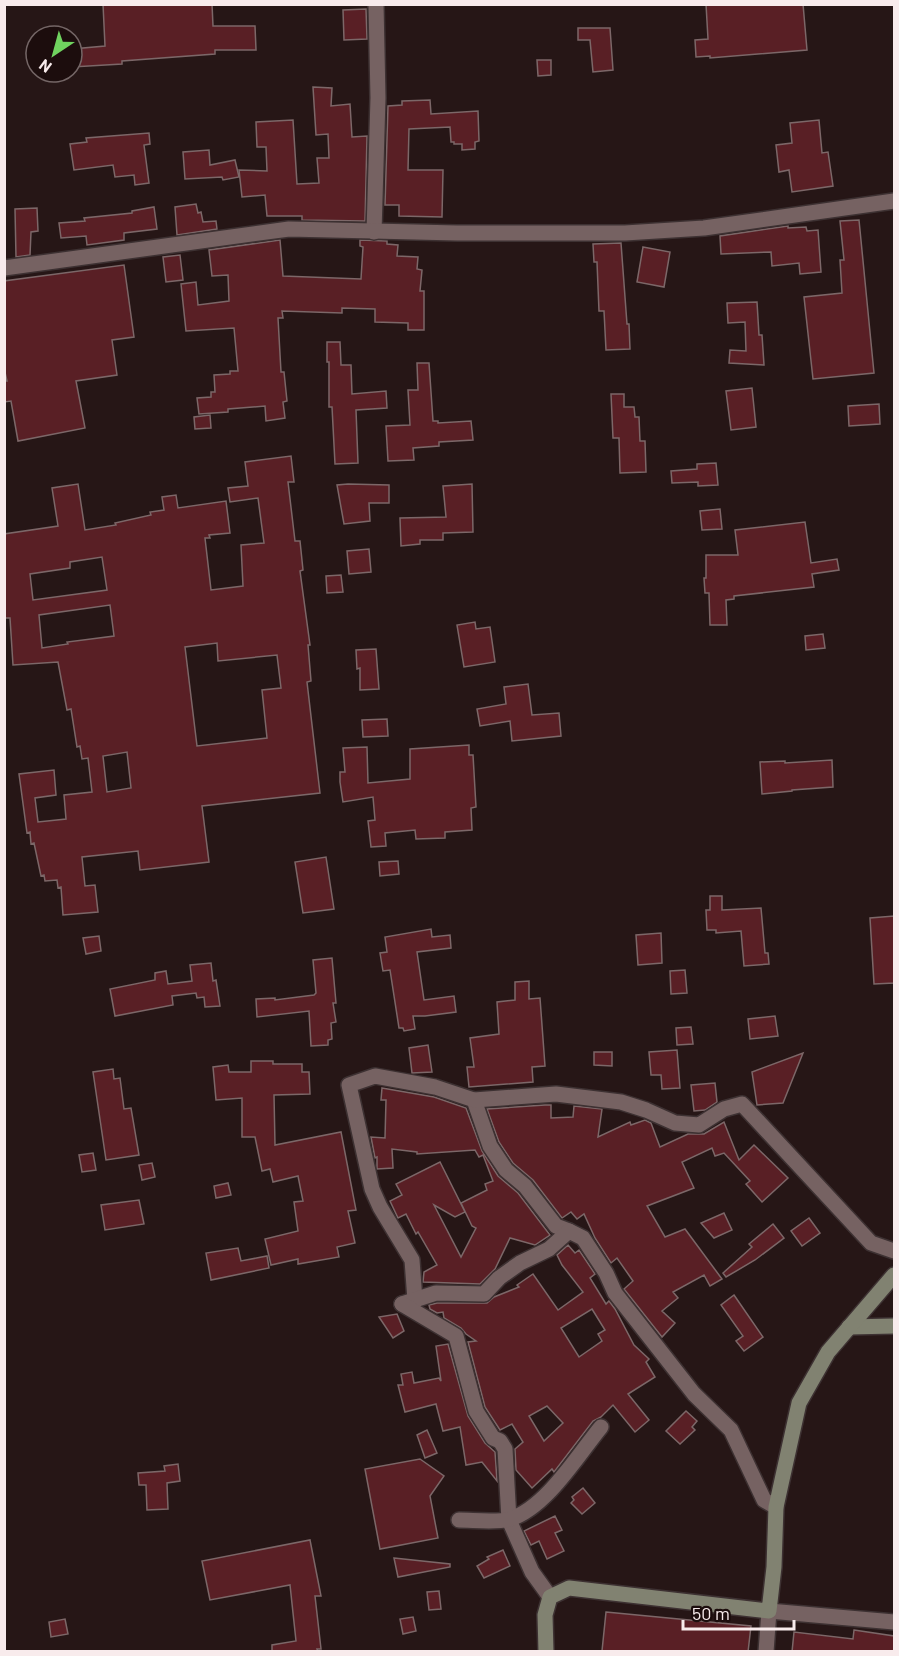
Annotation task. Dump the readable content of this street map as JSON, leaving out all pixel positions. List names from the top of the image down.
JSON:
{
  "scale_bar": "50 m",
  "north": "bottom left"
}
